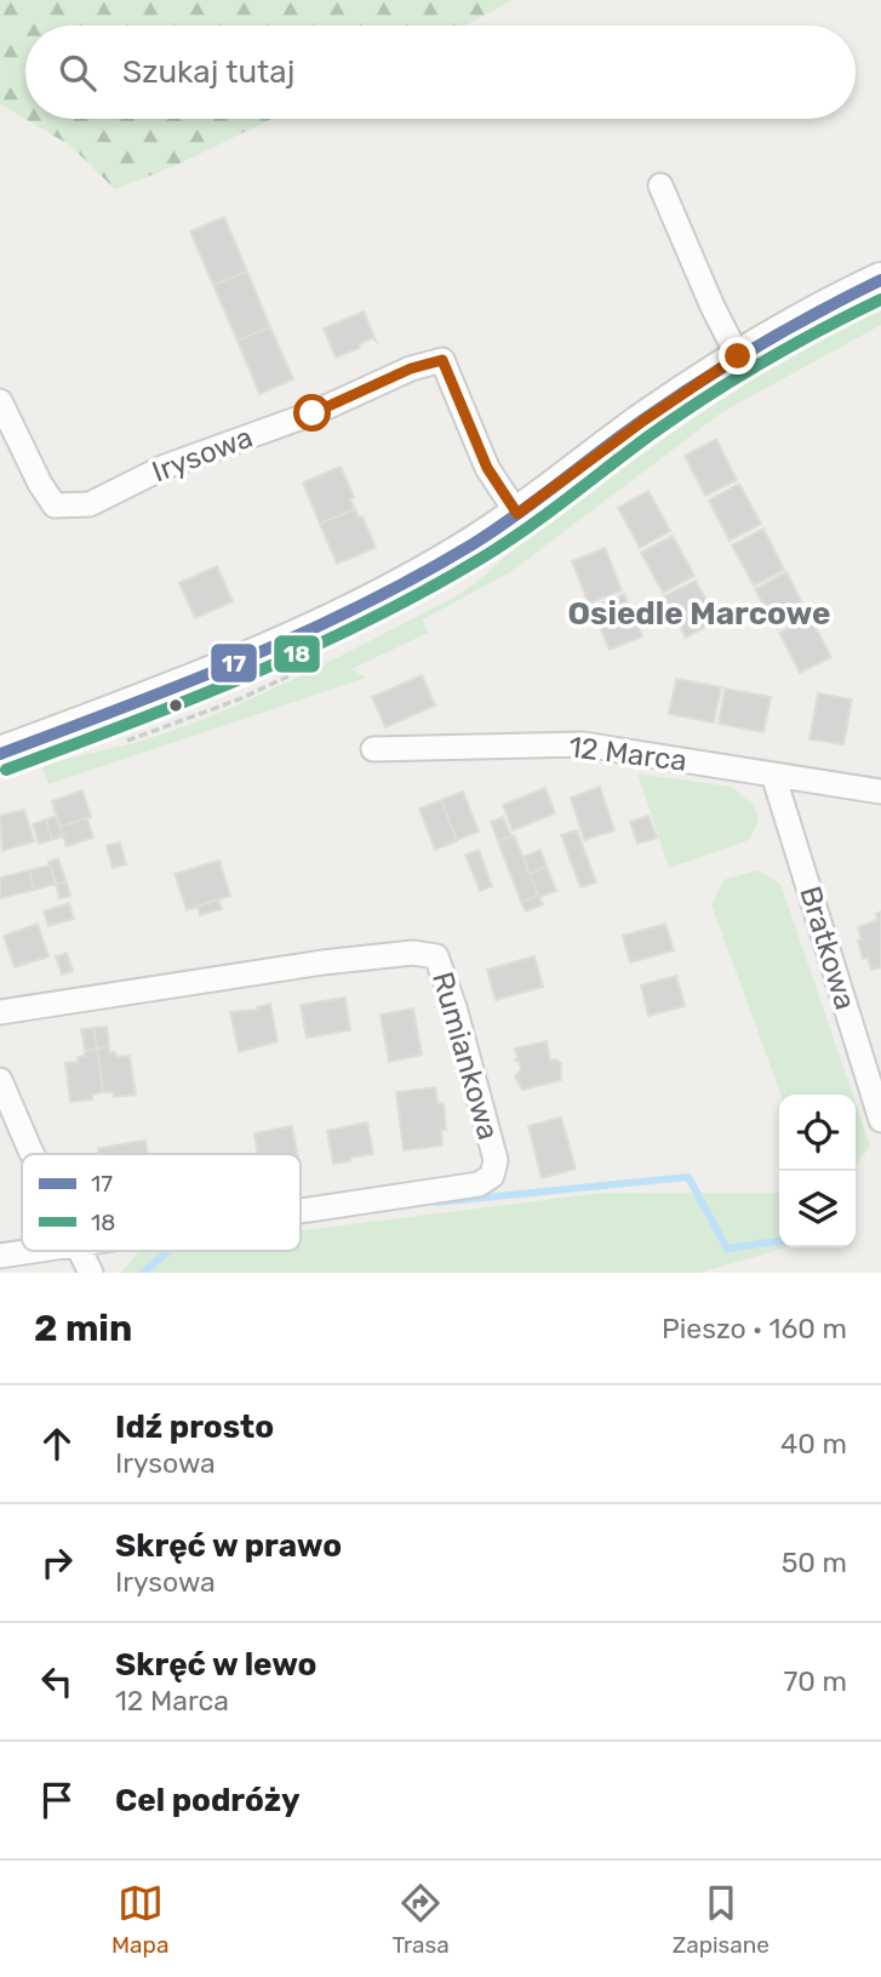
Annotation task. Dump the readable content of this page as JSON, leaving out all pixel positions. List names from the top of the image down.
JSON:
{
  "streets": {
    "street": [
      "Irysowa",
      "12 Marca",
      "Bratkowa",
      "Rumiankowa"
    ]
  },
  "crossings": [
    ["12 Marca", "Bratkowa"]
  ],
  "districts": ["Osiedle Marcowe"],
  "lines": ["transit line 17", "transit line 18"],
  "legend": ["17", "18"],
  "page": {
    "search": "Szukaj tutaj",
    "heading": ["2 min", "Pieszo · 160 m"],
    "list": [
      ["Idź prosto", "Irysowa", "40 m"],
      ["Skręć w prawo", "Irysowa", "50 m"],
      ["Skręć w lewo", "12 Marca", "70 m"],
      "Cel podróży"
    ],
    "nav": ["Mapa", "Trasa", "Zapisane"]
  }
}
